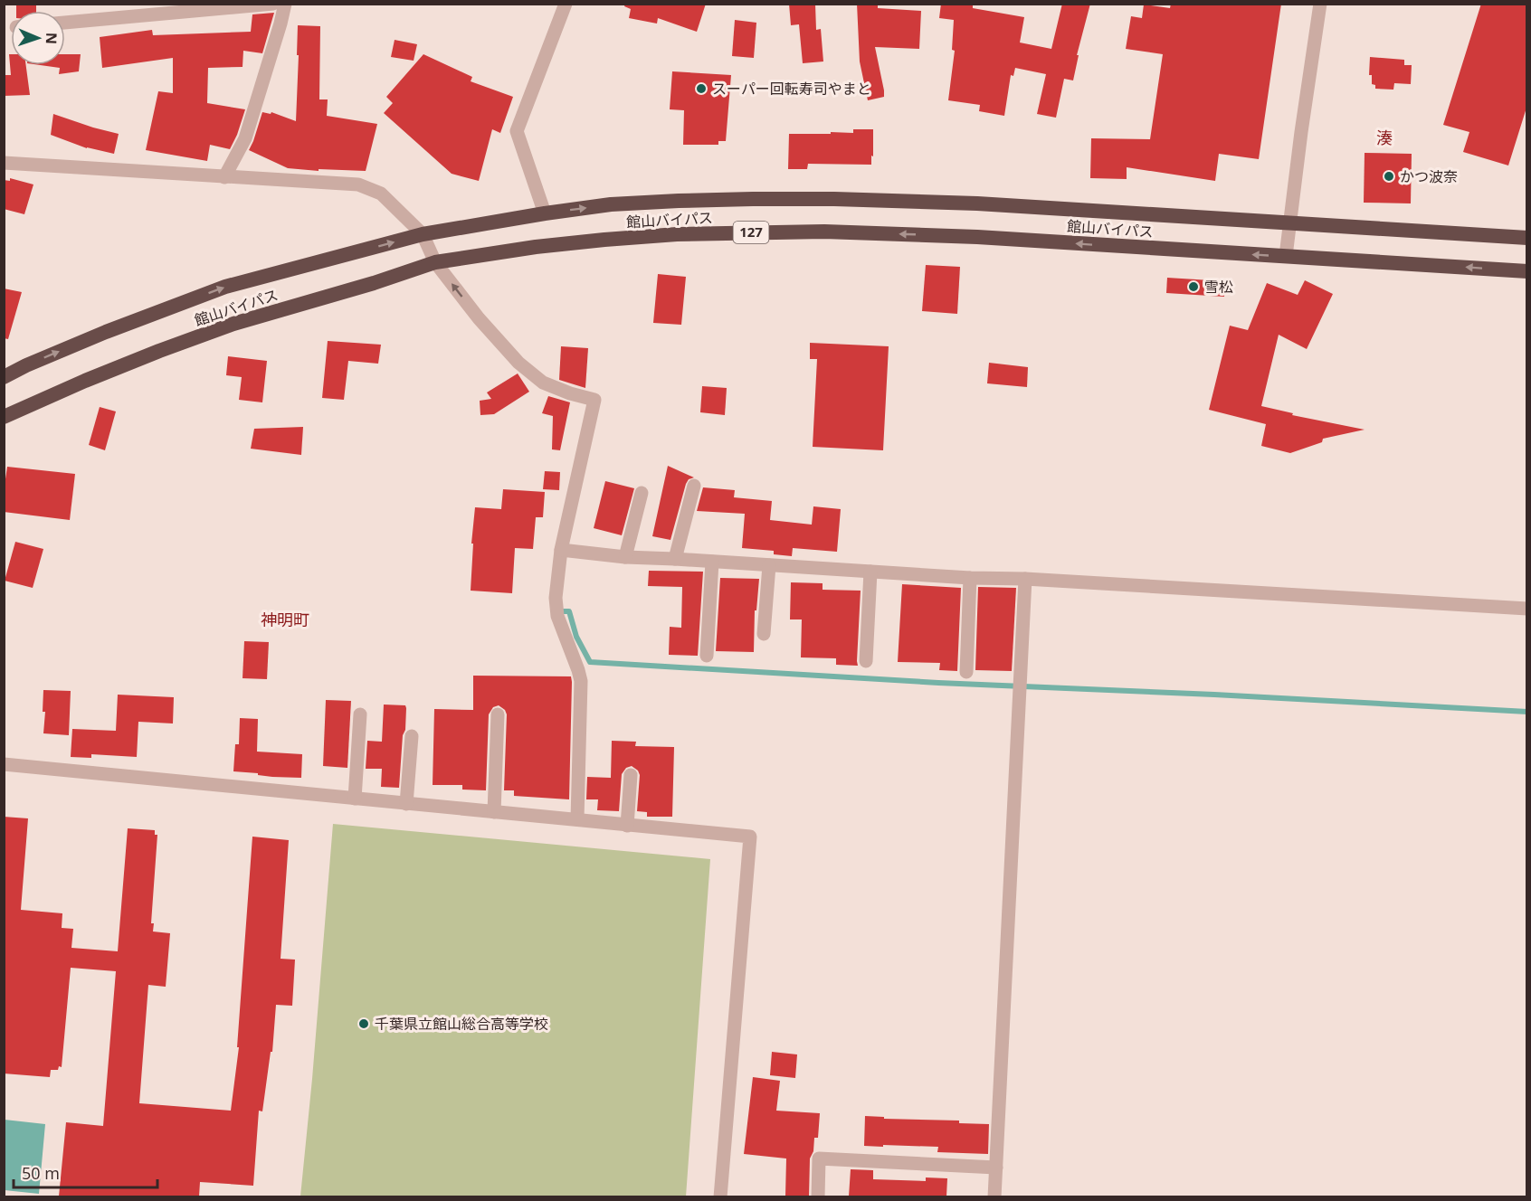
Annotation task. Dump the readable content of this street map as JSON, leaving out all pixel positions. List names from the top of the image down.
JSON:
{
  "streets": {
    "highway": ["館山バイパス", "127"]
  },
  "districts": ["湊", "神明町"],
  "places": [
    "スーパー回転寿司やまと",
    "かつ波奈",
    "雪松",
    "千葉県立館山総合高等学校"
  ],
  "scale_bar": "50 m",
  "north": "right"
}
